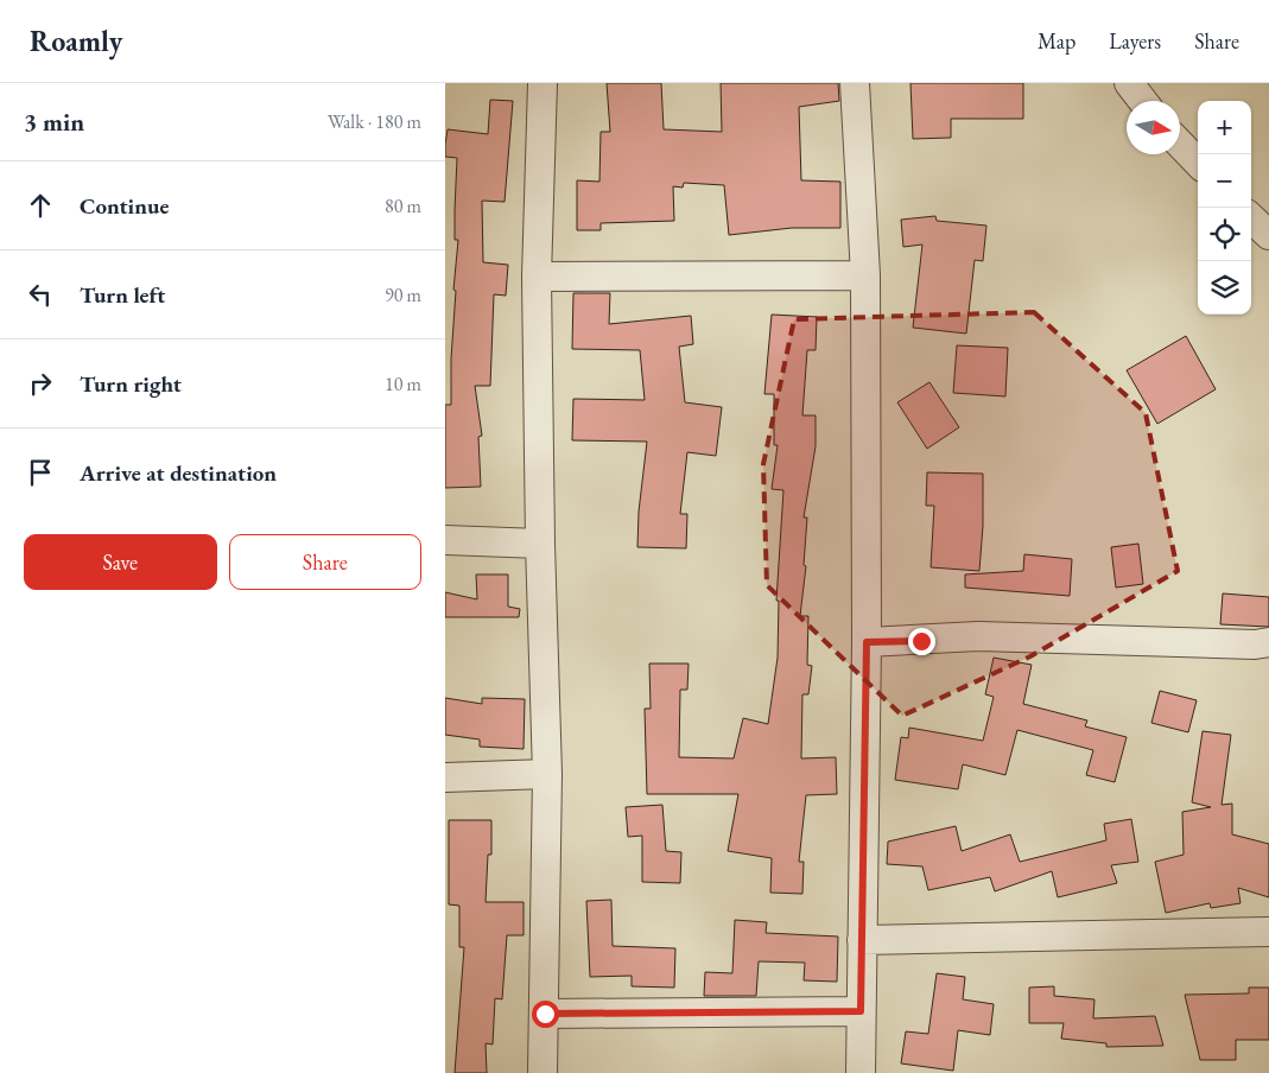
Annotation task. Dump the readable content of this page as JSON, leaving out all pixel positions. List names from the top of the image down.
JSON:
{
  "north": "right",
  "page": {
    "header": "Roamly",
    "nav": ["Map", "Layers", "Share"],
    "heading": ["3 min", "Walk · 180 m"],
    "map_buttons": ["+", "−"],
    "list": [
      ["Continue", "80 m"],
      ["Turn left", "90 m"],
      ["Turn right", "10 m"],
      "Arrive at destination"
    ],
    "buttons": ["Save", "Share"]
  }
}
